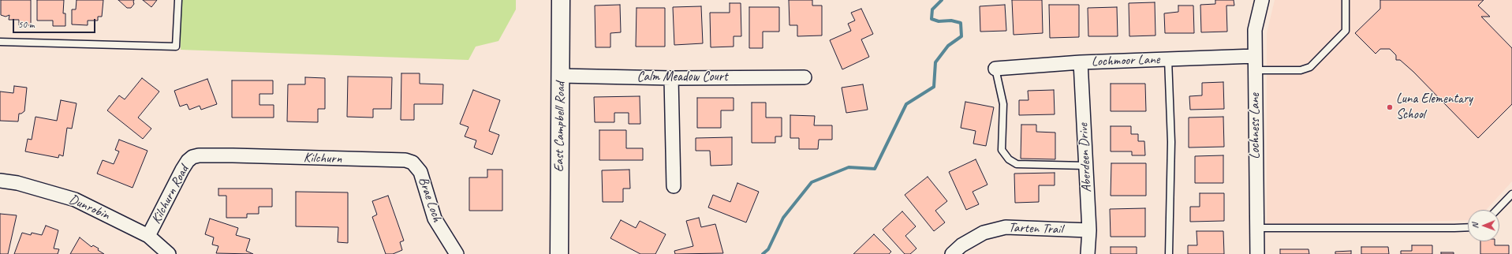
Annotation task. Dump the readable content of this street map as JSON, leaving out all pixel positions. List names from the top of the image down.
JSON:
{
  "streets": {
    "main road": ["East Campbell Road"],
    "street": [
      "Lochmoor Lane",
      "Calm Meadow Court",
      "Lochness Lane",
      "Aberdeen Drive",
      "Kilchurn",
      "Kilchurn Road",
      "Brae Loch",
      "Dunrobin",
      "Tarten Trail"
    ]
  },
  "crossings": [
    ["Lochmoor Lane", "Lochness Lane"],
    ["Lochmoor Lane", "Aberdeen Drive"],
    ["Calm Meadow Court", "East Campbell Road"],
    ["Aberdeen Drive", "Tarten Trail"],
    ["Kilchurn", "Kilchurn Road"],
    ["Kilchurn", "Brae Loch"],
    ["Kilchurn Road", "Dunrobin"]
  ],
  "places": ["Luna Elementary School"],
  "scale_bar": "50 m",
  "north": "left"
}
